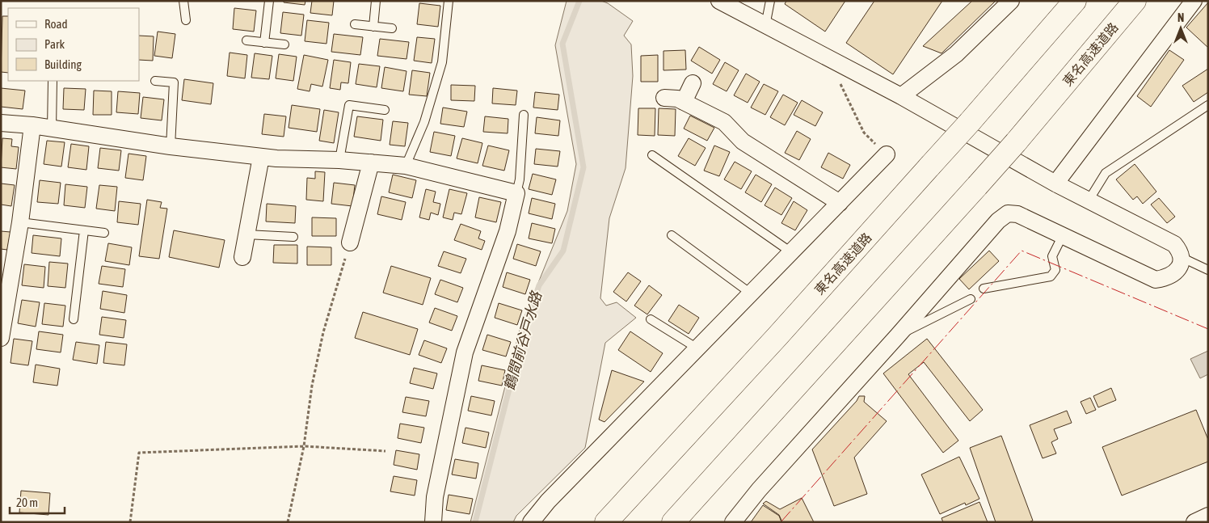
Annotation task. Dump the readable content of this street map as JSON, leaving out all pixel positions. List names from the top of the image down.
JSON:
{
  "streets": {
    "highway": ["東名高速道路"]
  },
  "water": ["鶴間前谷戸水路"],
  "legend": ["Road", "Park", "Building"],
  "scale_bar": "20 m",
  "north": "top"
}
